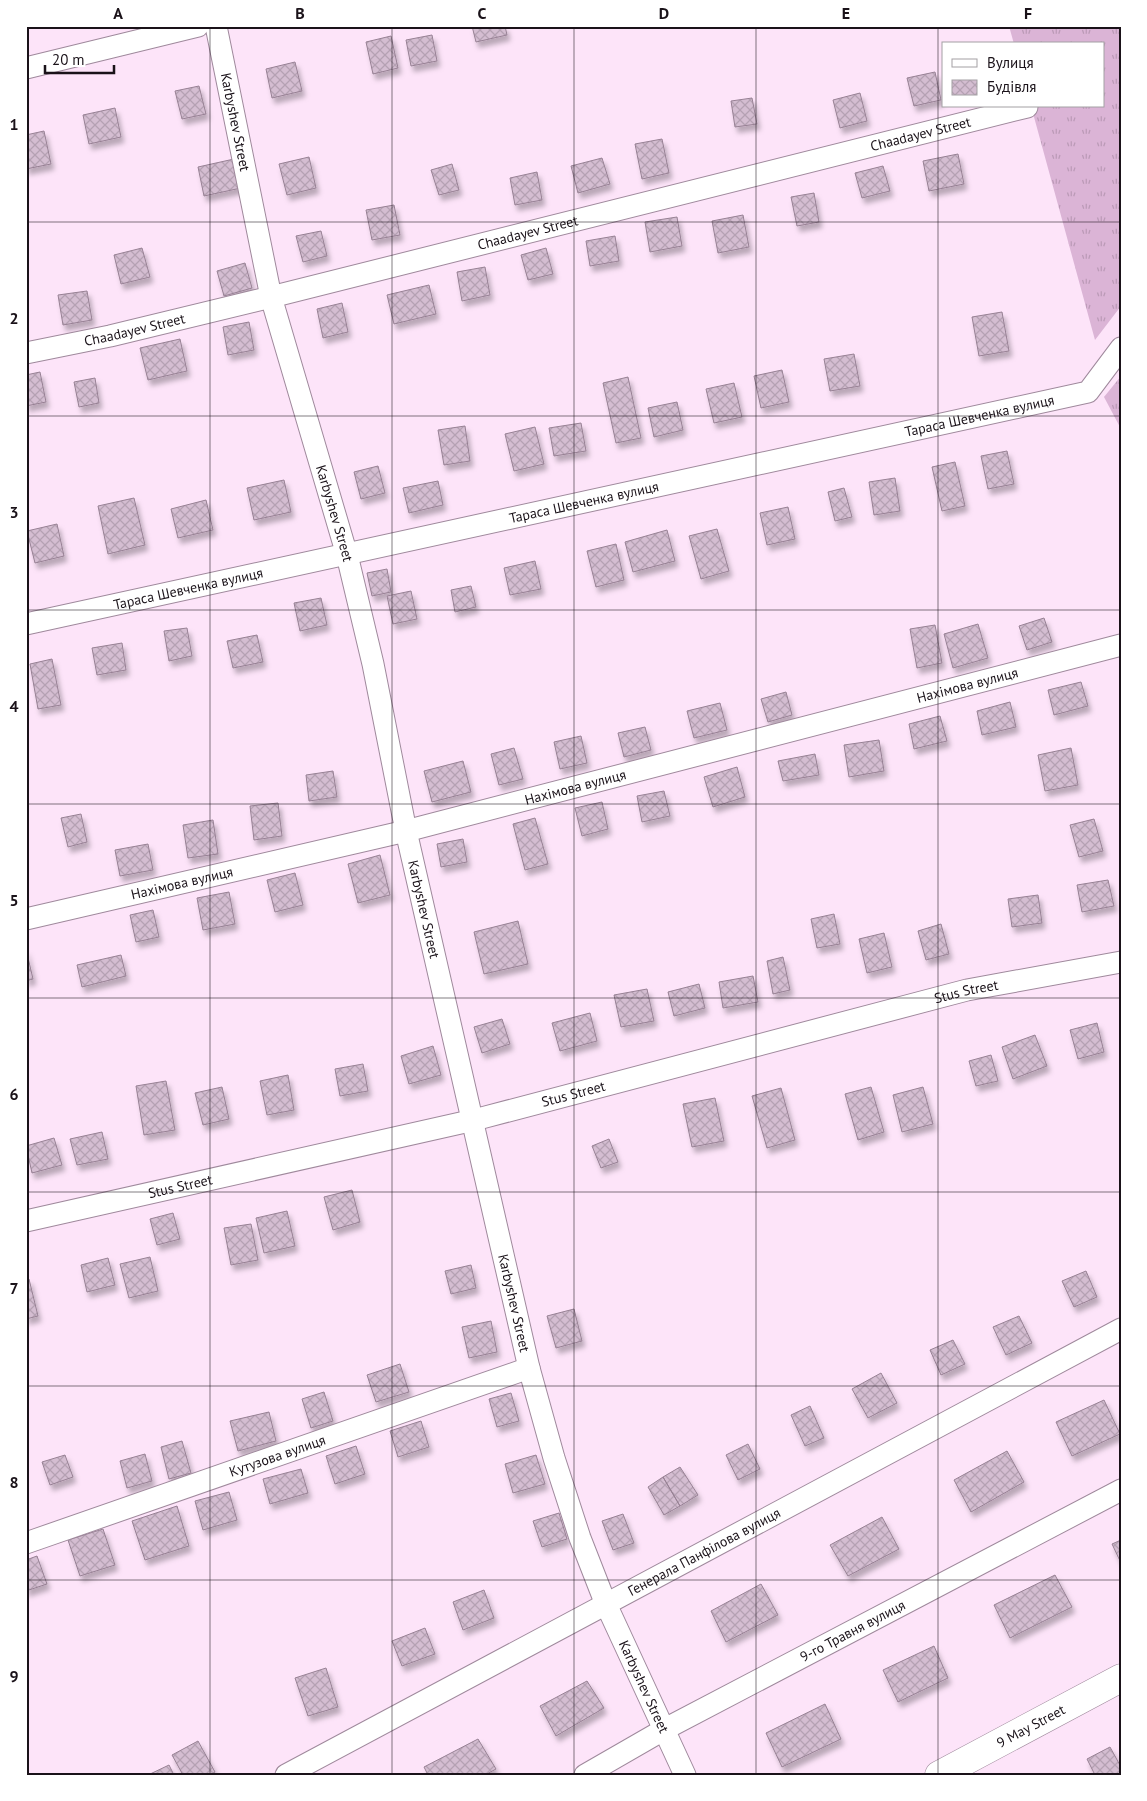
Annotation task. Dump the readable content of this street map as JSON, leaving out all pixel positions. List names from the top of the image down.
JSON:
{
  "streets": {
    "main road": ["9 May Street"],
    "street": [
      "Karbyshev Street",
      "Chaadayev Street",
      "Тараса Шевченка вулиця",
      "Нахімова вулиця",
      "Stus Street",
      "Кутузова вулиця",
      "Генерала Панфілова вулиця",
      "9-го Травня вулиця"
    ]
  },
  "crossings": [
    ["Karbyshev Street", "Chaadayev Street"],
    ["Karbyshev Street", "Тараса Шевченка вулиця"],
    ["Karbyshev Street", "Нахімова вулиця"],
    ["Karbyshev Street", "Stus Street"],
    ["Karbyshev Street", "Кутузова вулиця"],
    ["Karbyshev Street", "Генерала Панфілова вулиця"],
    ["Karbyshev Street", "9-го Травня вулиця"]
  ],
  "legend": ["Вулиця", "Будівля"],
  "scale_bar": "20 m",
  "grid": {
    "columns": [
      "A",
      "B",
      "C",
      "D",
      "E",
      "F"
    ],
    "rows": [
      "1",
      "2",
      "3",
      "4",
      "5",
      "6",
      "7",
      "8",
      "9"
    ]
  }
}
